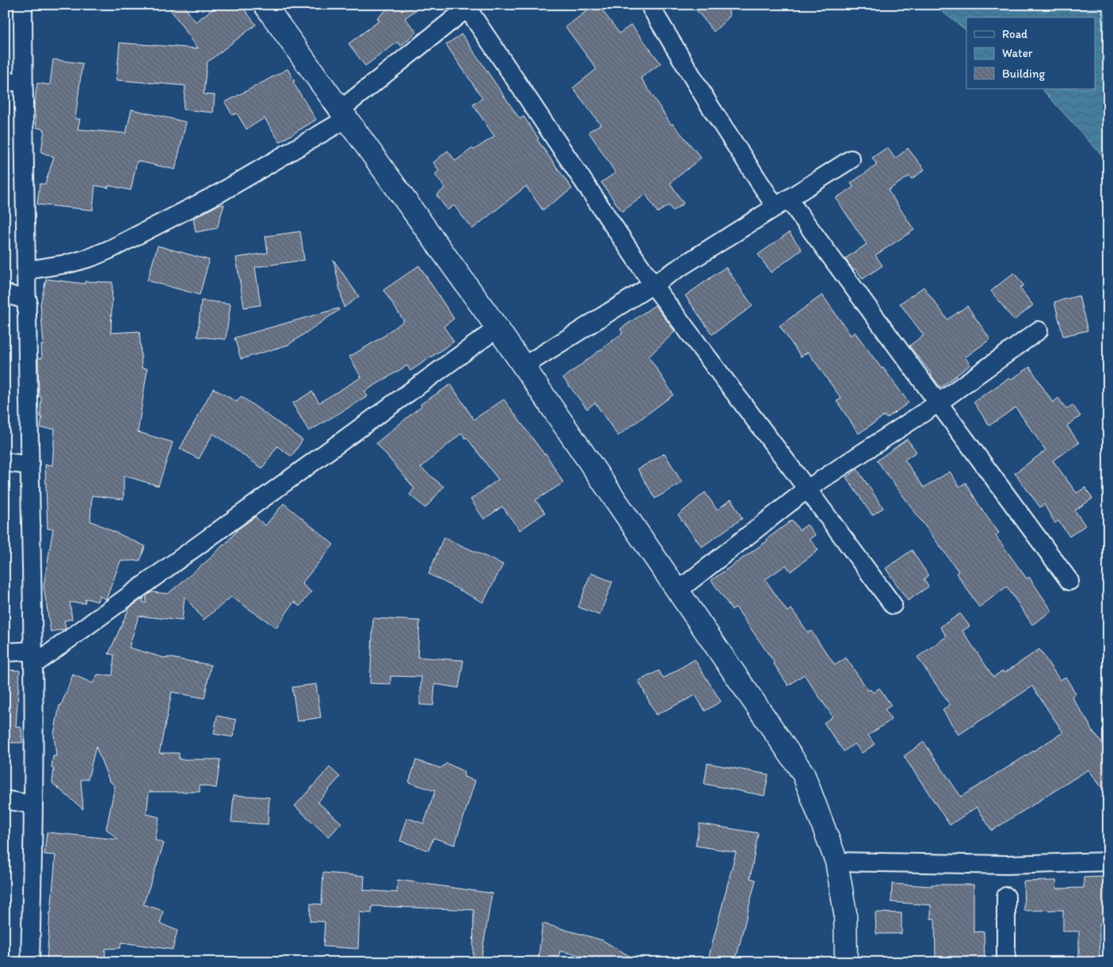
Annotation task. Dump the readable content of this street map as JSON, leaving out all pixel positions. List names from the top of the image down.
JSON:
{
  "legend": ["Road", "Water", "Building"]
}
